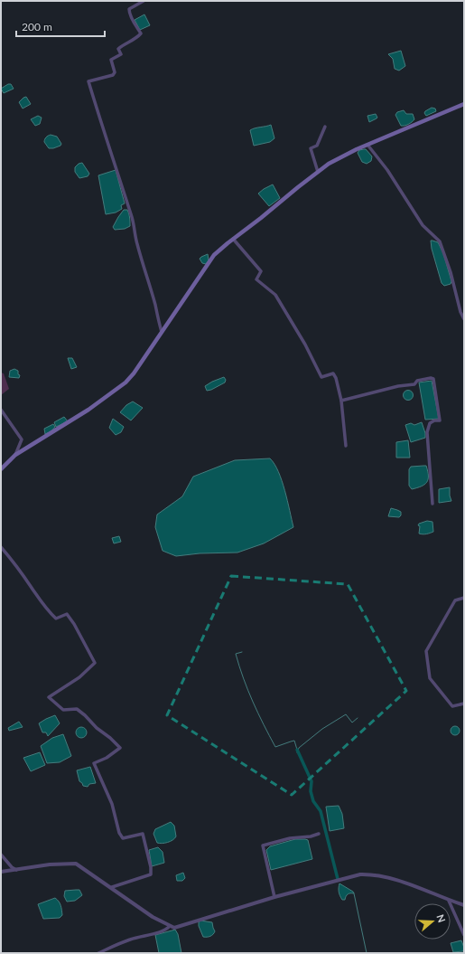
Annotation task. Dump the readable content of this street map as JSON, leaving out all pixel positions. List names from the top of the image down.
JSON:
{
  "scale_bar": "200 m",
  "north": "right"
}
